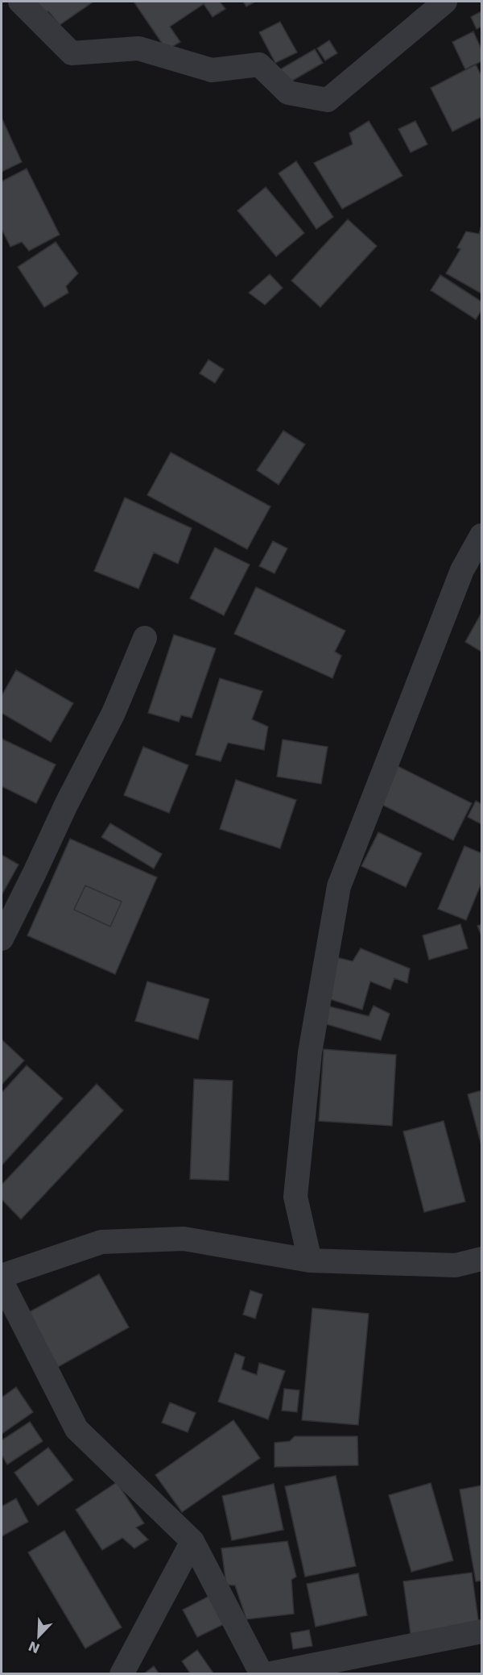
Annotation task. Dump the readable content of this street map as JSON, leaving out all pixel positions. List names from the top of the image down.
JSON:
{
  "north": "bottom left"
}
